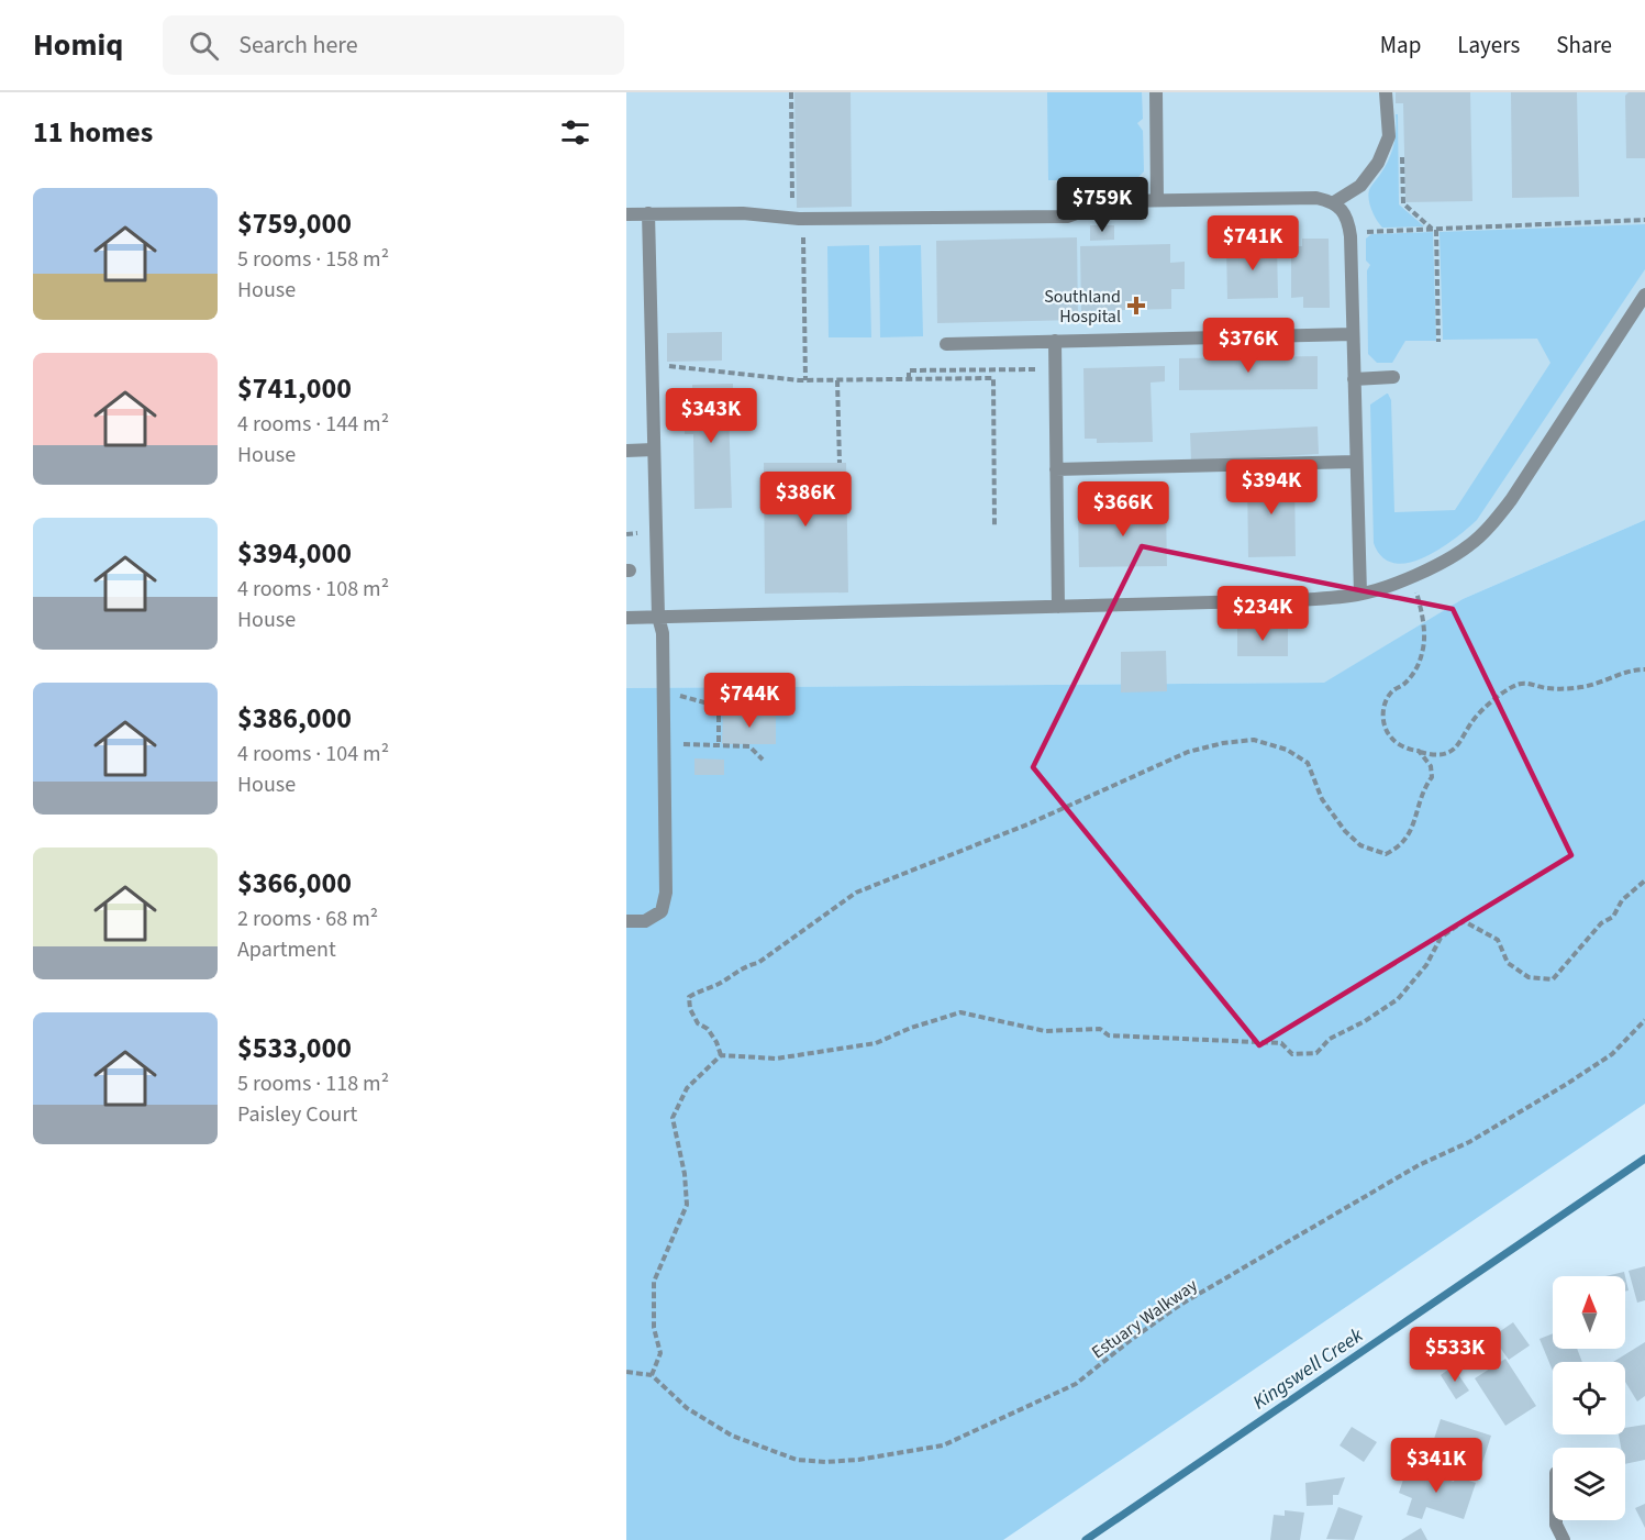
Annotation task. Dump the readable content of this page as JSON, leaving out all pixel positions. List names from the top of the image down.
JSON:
{
  "streets": {
    "path": ["Estuary Walkway"]
  },
  "water": ["Kingswell Creek"],
  "places": {
    "health": ["Southland Hospital"]
  },
  "north": "top",
  "page": {
    "header": "Homiq",
    "search": "Search here",
    "nav": ["Map", "Layers", "Share"],
    "heading": "11 homes",
    "list": [
      {
        "name": "$759,000",
        "note": "5 rooms · 158 m² · House"
      },
      {
        "name": "$741,000",
        "note": "4 rooms · 144 m² · House"
      },
      {
        "name": "$394,000",
        "note": "4 rooms · 108 m² · House"
      },
      {
        "name": "$386,000",
        "note": "4 rooms · 104 m² · House"
      },
      {
        "name": "$366,000",
        "note": "2 rooms · 68 m² · Apartment"
      },
      {
        "name": "$533,000",
        "note": "5 rooms · 118 m² · Paisley Court"
      }
    ],
    "price": [
      "$759K",
      "$741K",
      "$376K",
      "$343K",
      "$394K",
      "$386K",
      "$366K",
      "$234K",
      "$744K",
      "$533K",
      "$341K"
    ]
  }
}
